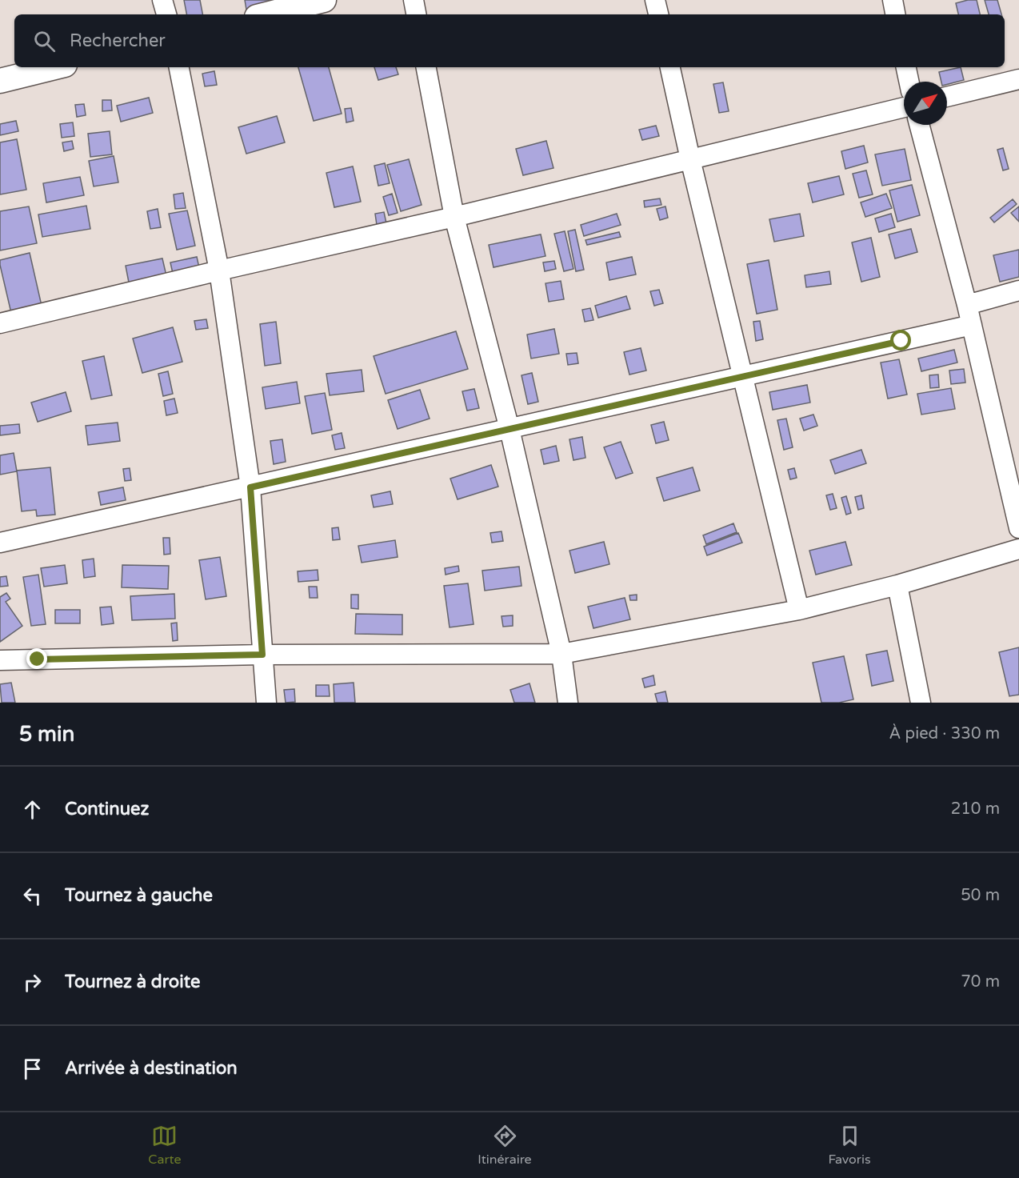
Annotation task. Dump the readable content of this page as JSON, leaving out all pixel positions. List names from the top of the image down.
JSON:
{
  "north": "top right",
  "page": {
    "search": "Rechercher",
    "heading": ["5 min", "À pied · 330 m"],
    "list": [
      ["Continuez", "210 m"],
      ["Tournez à gauche", "50 m"],
      ["Tournez à droite", "70 m"],
      "Arrivée à destination"
    ],
    "nav": ["Carte", "Itinéraire", "Favoris"]
  }
}
